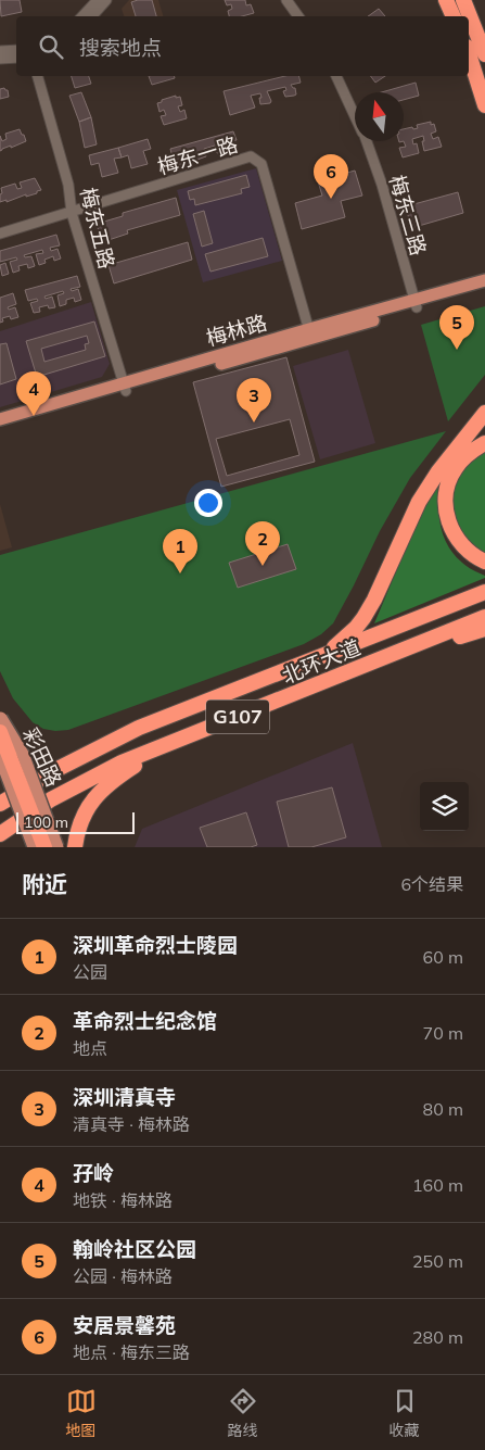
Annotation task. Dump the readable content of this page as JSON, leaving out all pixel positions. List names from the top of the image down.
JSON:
{
  "streets": {
    "highway": ["北环大道", "G107"],
    "main road": ["梅林路", "彩田路"],
    "street": ["梅东一路", "梅东三路", "梅东五路"]
  },
  "crossings": [
    ["梅东一路", "梅东五路"],
    ["梅东一路", "梅林路"],
    ["梅东三路", "梅林路"],
    ["梅东五路", "梅林路"]
  ],
  "scale_bar": "100 m",
  "north": "top",
  "page": {
    "search": "搜索地点",
    "pins": [
      "6",
      "5",
      "4",
      "3",
      "2",
      "1"
    ],
    "scale": "100 m",
    "heading": ["附近", "6个结果"],
    "list": [
      {
        "mark": "1",
        "name": "深圳革命烈士陵园",
        "note": "公园",
        "value": "60 m"
      },
      {
        "mark": "2",
        "name": "革命烈士纪念馆",
        "note": "地点",
        "value": "70 m"
      },
      {
        "mark": "3",
        "name": "深圳清真寺",
        "note": "清真寺 · 梅林路",
        "value": "80 m"
      },
      {
        "mark": "4",
        "name": "孖岭",
        "note": "地铁 · 梅林路",
        "value": "160 m"
      },
      {
        "mark": "5",
        "name": "翰岭社区公园",
        "note": "公园 · 梅林路",
        "value": "250 m"
      },
      {
        "mark": "6",
        "name": "安居景馨苑",
        "note": "地点 · 梅东三路",
        "value": "280 m"
      }
    ],
    "nav": ["地图", "路线", "收藏"]
  }
}
